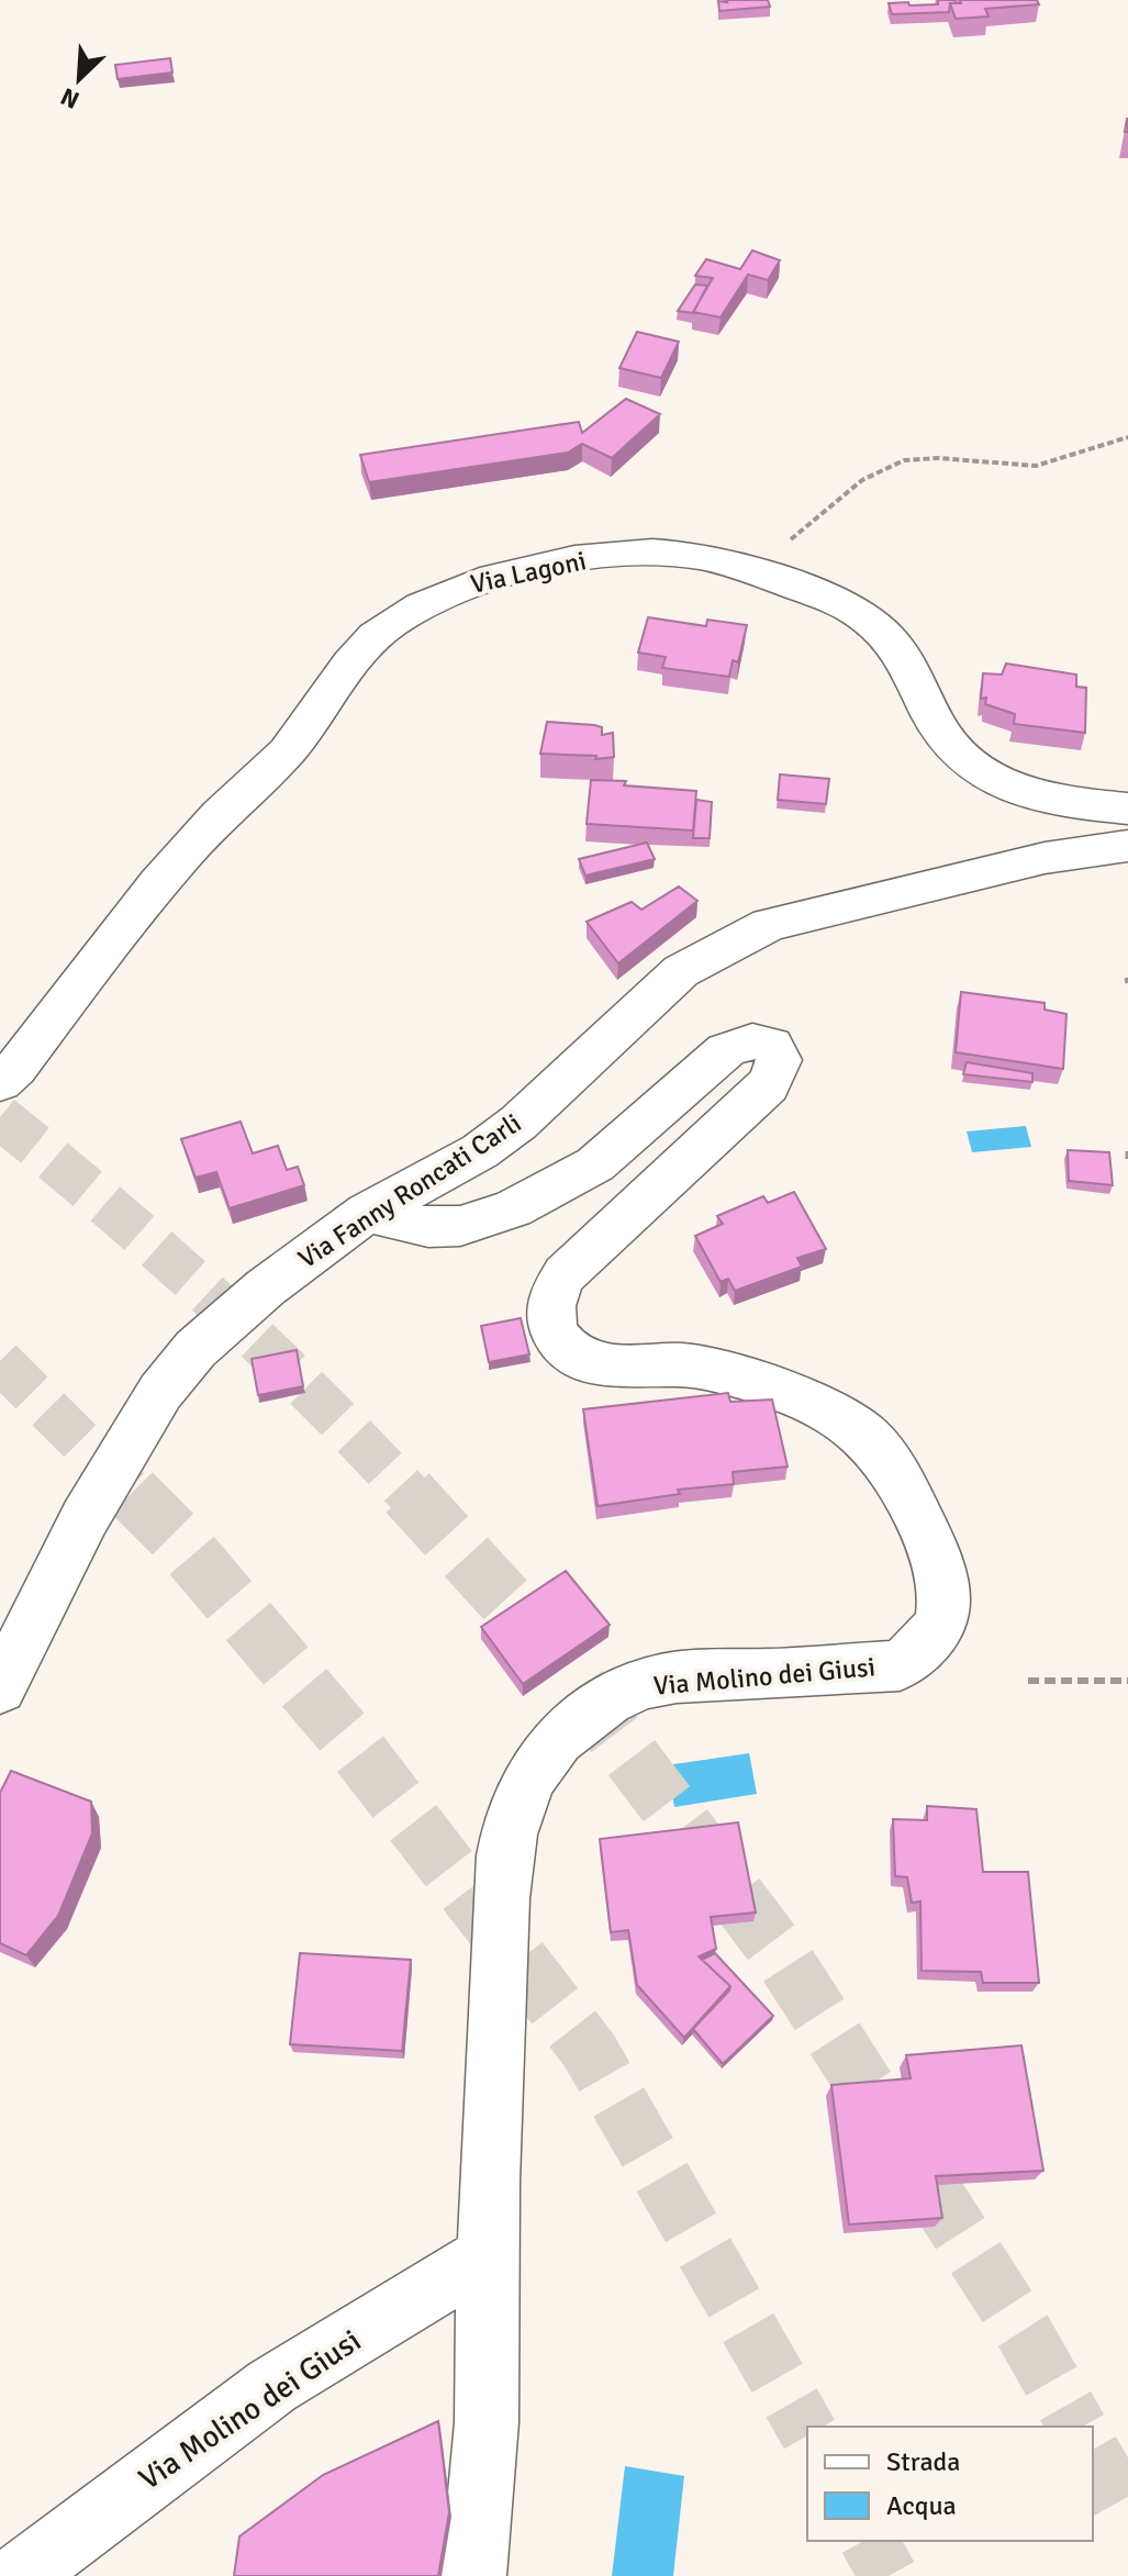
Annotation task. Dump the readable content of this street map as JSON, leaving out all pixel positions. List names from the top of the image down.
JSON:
{
  "streets": {
    "street": ["Via Lagoni", "Via Fanny Roncati Carli", "Via Molino dei Giusi"]
  },
  "crossings": [
    ["Via Fanny Roncati Carli", "Via Molino dei Giusi"]
  ],
  "legend": ["Strada", "Acqua"],
  "north": "bottom left"
}
